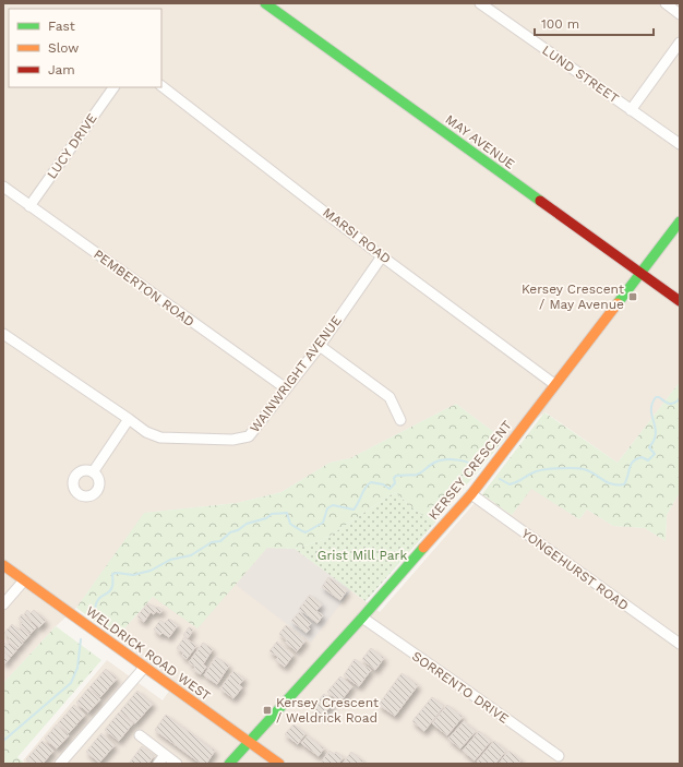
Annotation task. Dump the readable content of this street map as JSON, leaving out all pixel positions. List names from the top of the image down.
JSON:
{
  "streets": {
    "street": [
      "LUND STREET",
      "MAY AVENUE",
      "LUCY DRIVE",
      "MARSI ROAD",
      "PEMBERTON ROAD",
      "WAINWRIGHT AVENUE",
      "KERSEY CRESCENT",
      "YONGEHURST ROAD",
      "WELDRICK ROAD WEST",
      "SORRENTO DRIVE"
    ]
  },
  "crossings": [
    ["MAY AVENUE", "KERSEY CRESCENT"],
    ["LUCY DRIVE", "PEMBERTON ROAD"],
    ["MARSI ROAD", "WAINWRIGHT AVENUE"],
    ["MARSI ROAD", "KERSEY CRESCENT"],
    ["PEMBERTON ROAD", "WAINWRIGHT AVENUE"],
    ["KERSEY CRESCENT", "YONGEHURST ROAD"],
    ["KERSEY CRESCENT", "WELDRICK ROAD WEST"],
    ["KERSEY CRESCENT", "SORRENTO DRIVE"]
  ],
  "parks": ["Grist Mill Park"],
  "places": {
    "transit": ["Kersey Crescent / May Avenue", "Kersey Crescent / Weldrick Road"]
  },
  "legend": ["Fast", "Slow", "Jam"],
  "scale_bar": "100 m"
}
